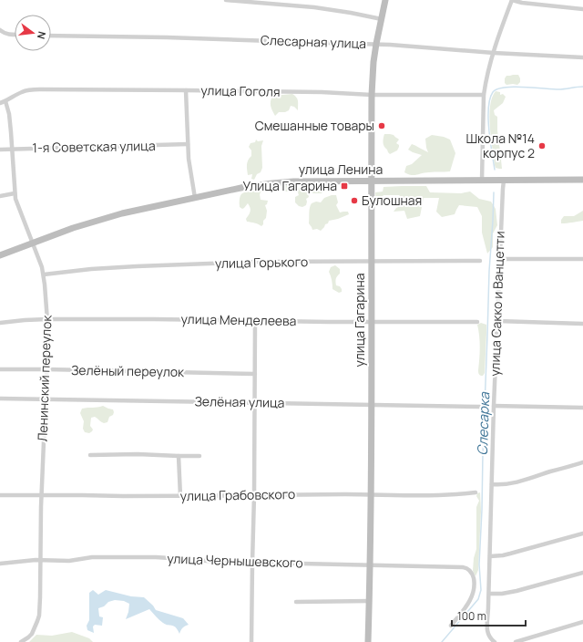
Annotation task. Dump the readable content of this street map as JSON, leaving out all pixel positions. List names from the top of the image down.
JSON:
{
  "streets": {
    "main road": ["улица Ленина", "улица Гагарина"],
    "street": [
      "Слесарная улица",
      "улица Гоголя",
      "1-я Советская улица",
      "улица Горького",
      "улица Сакко и Ванцетти",
      "улица Менделеева",
      "Зелёный переулок",
      "Ленинский переулок",
      "Зелёная улица",
      "улица Грабовского",
      "улица Чернышевского"
    ]
  },
  "crossings": [
    ["Слесарная улица", "улица Гагарина"],
    ["улица Гоголя", "улица Гагарина"],
    ["улица Гоголя", "Ленинский переулок"],
    ["1-я Советская улица", "Ленинский переулок"],
    ["улица Ленина", "улица Сакко и Ванцетти"],
    ["улица Ленина", "улица Гагарина"],
    ["улица Ленина", "Ленинский переулок"],
    ["улица Горького", "улица Гагарина"],
    ["улица Горького", "Ленинский переулок"],
    ["улица Менделеева", "улица Гагарина"],
    ["улица Менделеева", "Ленинский переулок"],
    ["улица Гагарина", "Зелёная улица"],
    ["улица Гагарина", "улица Грабовского"],
    ["улица Гагарина", "улица Чернышевского"],
    ["Зелёный переулок", "Ленинский переулок"],
    ["Ленинский переулок", "Зелёная улица"],
    ["Ленинский переулок", "улица Грабовского"],
    ["Ленинский переулок", "улица Чернышевского"]
  ],
  "water": ["Слесарка"],
  "places": {
    "other": ["Смешанные товары", "Школа №14 корпус 2", "Булошная"],
    "transit": ["Улица Гагарина"]
  },
  "scale_bar": "100 m",
  "north": "right"
}
